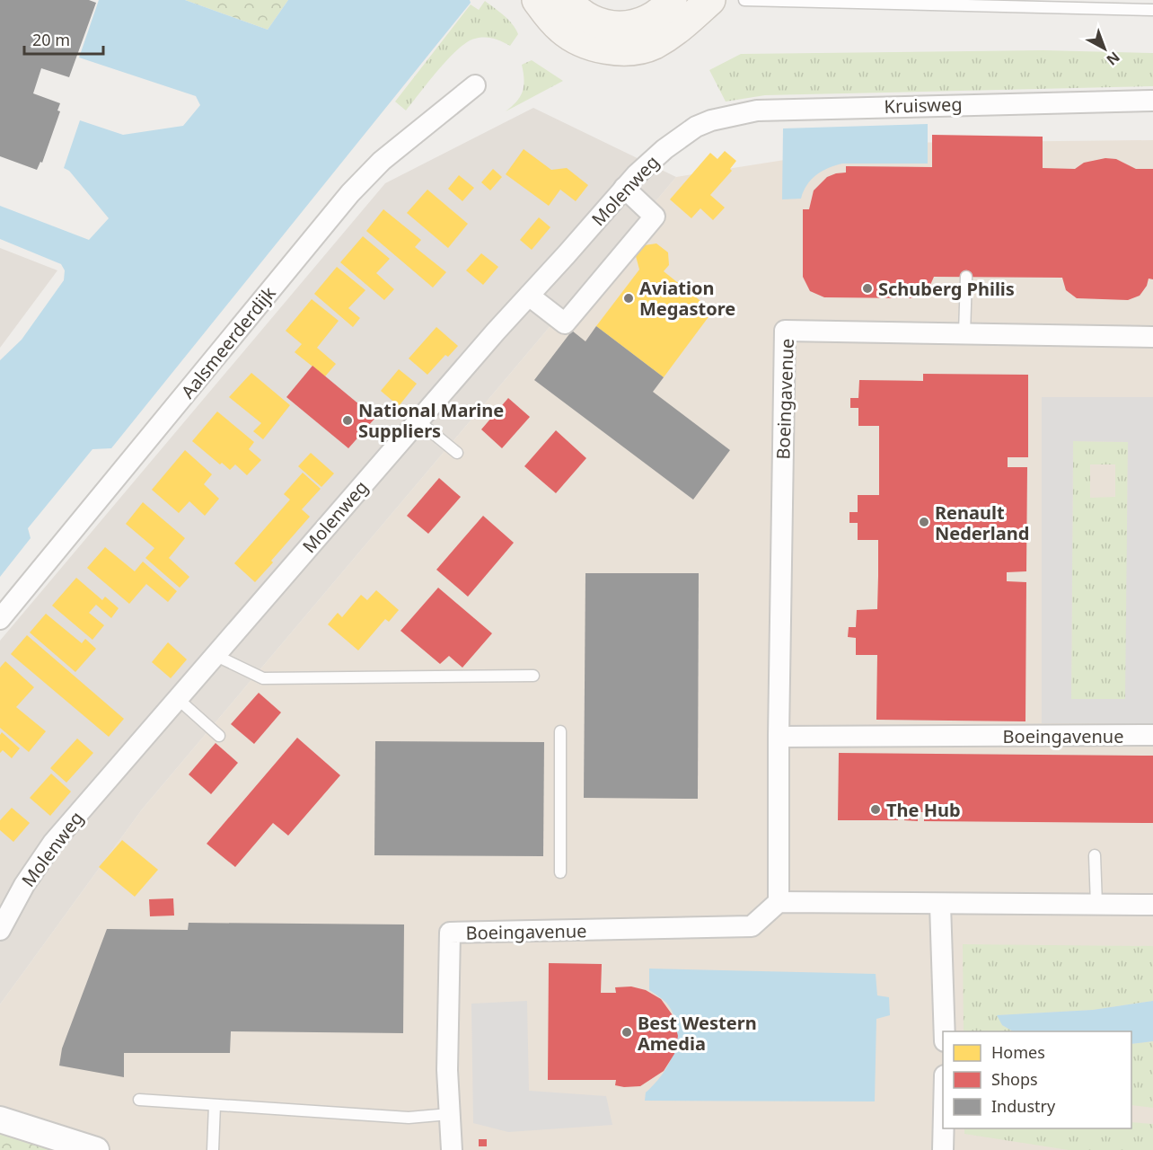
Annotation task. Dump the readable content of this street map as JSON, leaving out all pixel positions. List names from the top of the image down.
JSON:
{
  "streets": {
    "street": [
      "Kruisweg",
      "Molenweg",
      "Aalsmeerderdijk",
      "Boeingavenue"
    ]
  },
  "crossings": [
    ["Kruisweg", "Molenweg"]
  ],
  "places": [
    "Schuberg Philis",
    "Aviation Megastore",
    "National Marine Suppliers",
    "Renault Nederland",
    "The Hub",
    "Best Western Amedia"
  ],
  "legend": ["Homes", "Shops", "Industry"],
  "scale_bar": "20 m",
  "north": "bottom right"
}
